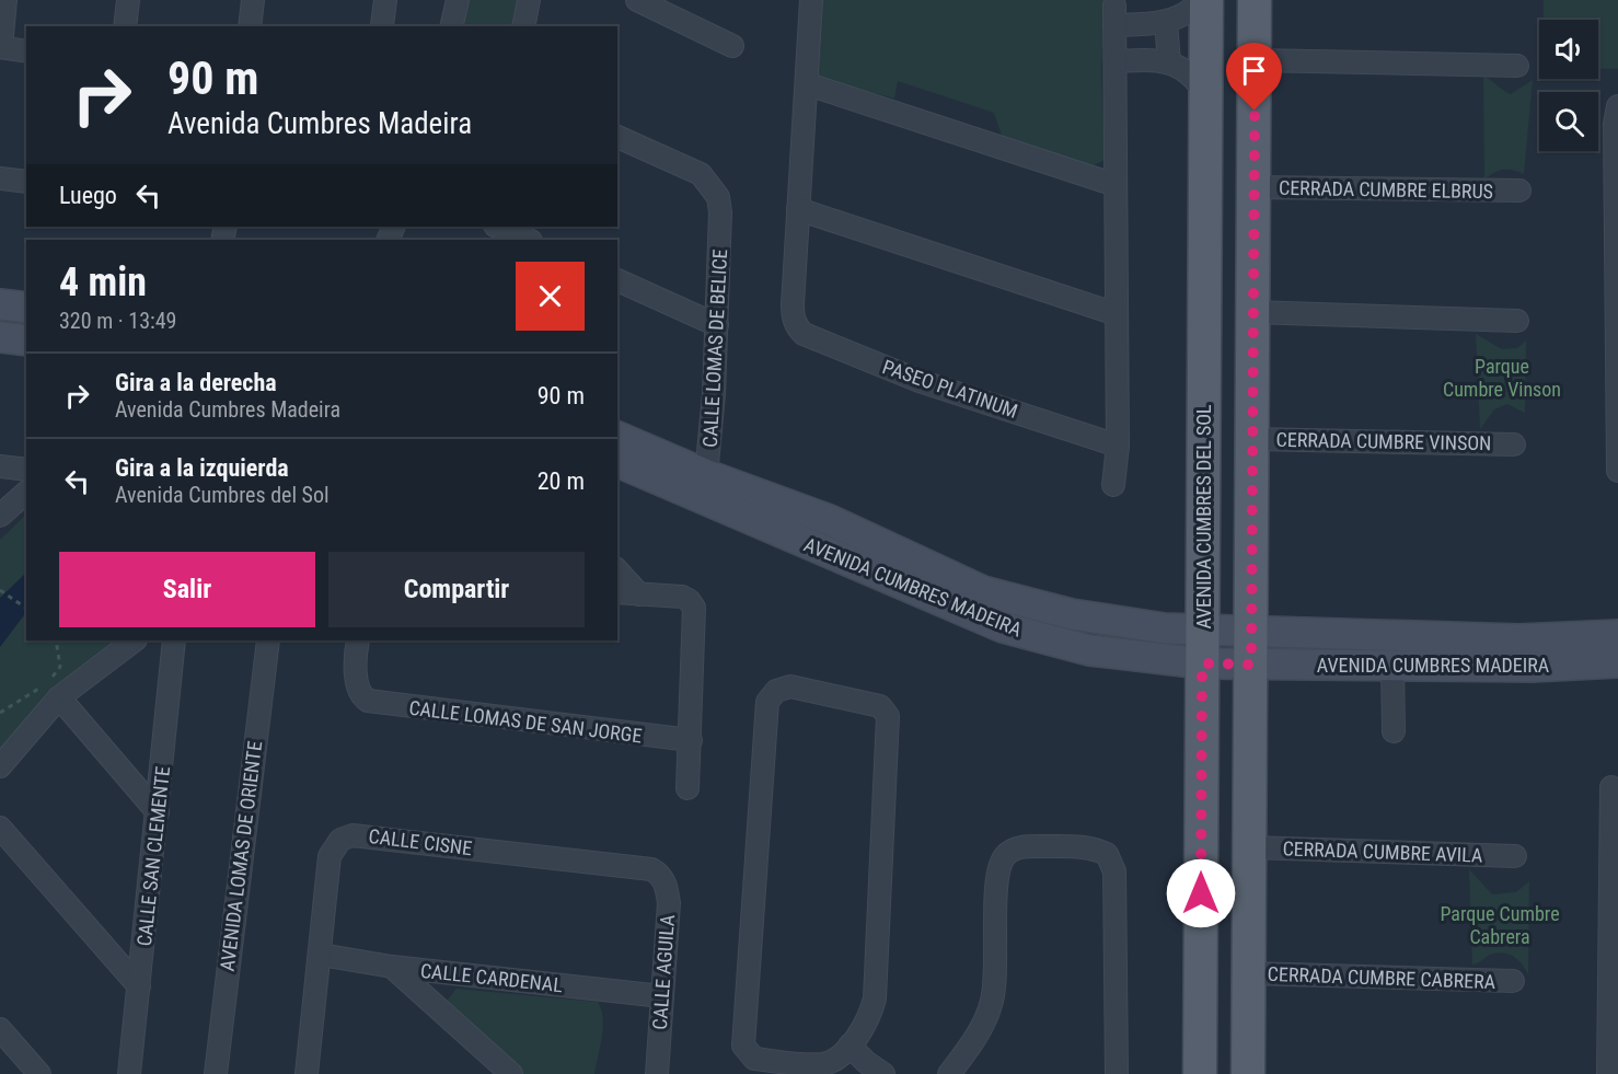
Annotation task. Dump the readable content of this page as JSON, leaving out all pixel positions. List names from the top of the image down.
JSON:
{
  "streets": {
    "main road": ["AVENIDA CUMBRES DEL SOL"],
    "street": [
      "CERRADA CUMBRE ELBRUS",
      "CALLE LOMAS DE BELICE",
      "PASEO PLATINUM",
      "CERRADA CUMBRE VINSON",
      "AVENIDA CUMBRES MADEIRA",
      "CALLE LOMAS DE SAN JORGE",
      "CALLE CISNE",
      "CERRADA CUMBRE AVILA",
      "CALLE SAN CLEMENTE",
      "AVENIDA LOMAS DE ORIENTE",
      "CALLE AGUILA",
      "CALLE CARDENAL",
      "CERRADA CUMBRE CABRERA"
    ]
  },
  "crossings": [
    ["CALLE LOMAS DE BELICE", "AVENIDA CUMBRES MADEIRA"],
    ["AVENIDA CUMBRES DEL SOL", "AVENIDA CUMBRES MADEIRA"],
    ["CALLE CISNE", "CALLE AGUILA"],
    ["CALLE CISNE", "CALLE CARDENAL"],
    ["CALLE AGUILA", "CALLE CARDENAL"]
  ],
  "parks": ["Parque Cumbre Vinson", "Parque Cumbre Cabrera"],
  "page": {
    "turn": ["90 m", "Avenida Cumbres Madeira"],
    "then": "Luego",
    "heading": ["4 min", "320 m · 13:49"],
    "list": [
      {
        "name": "Gira a la derecha",
        "note": "Avenida Cumbres Madeira",
        "value": "90 m"
      },
      {
        "name": "Gira a la izquierda",
        "note": "Avenida Cumbres del Sol",
        "value": "20 m"
      }
    ],
    "buttons": ["Salir", "Compartir"]
  }
}
